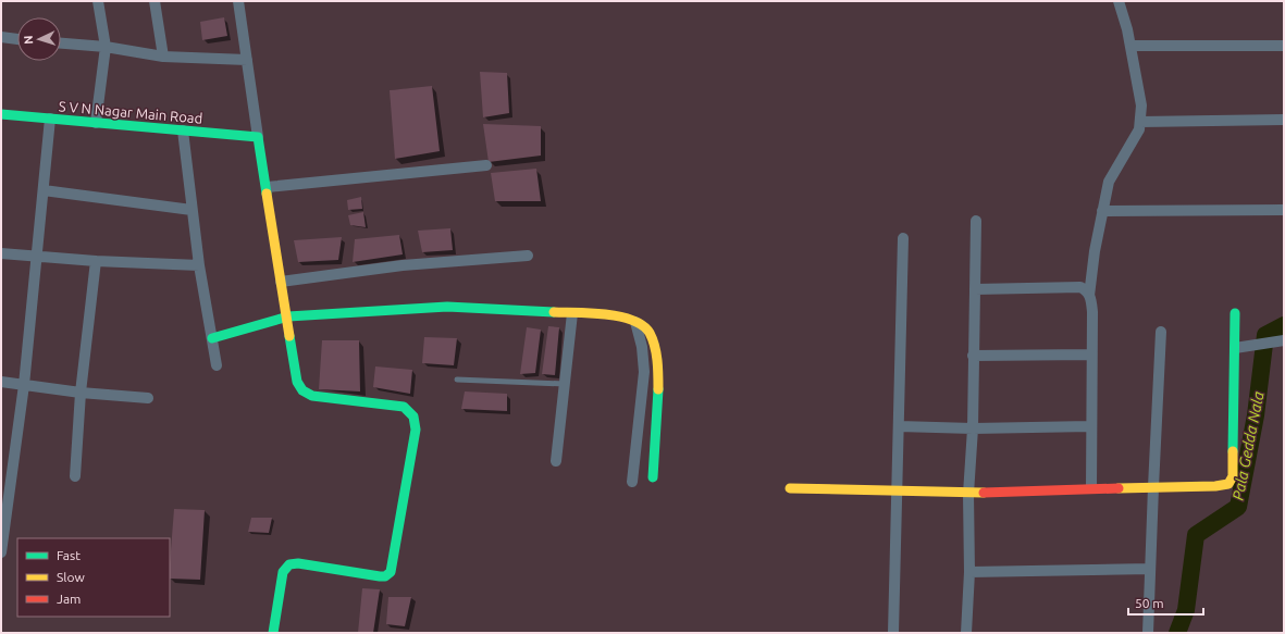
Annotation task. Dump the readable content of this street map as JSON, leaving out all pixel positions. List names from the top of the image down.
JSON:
{
  "streets": {
    "street": ["S V N Nagar Main Road"]
  },
  "water": ["Pala Gedda Nala"],
  "legend": ["Fast", "Slow", "Jam"],
  "scale_bar": "50 m",
  "north": "left"
}
